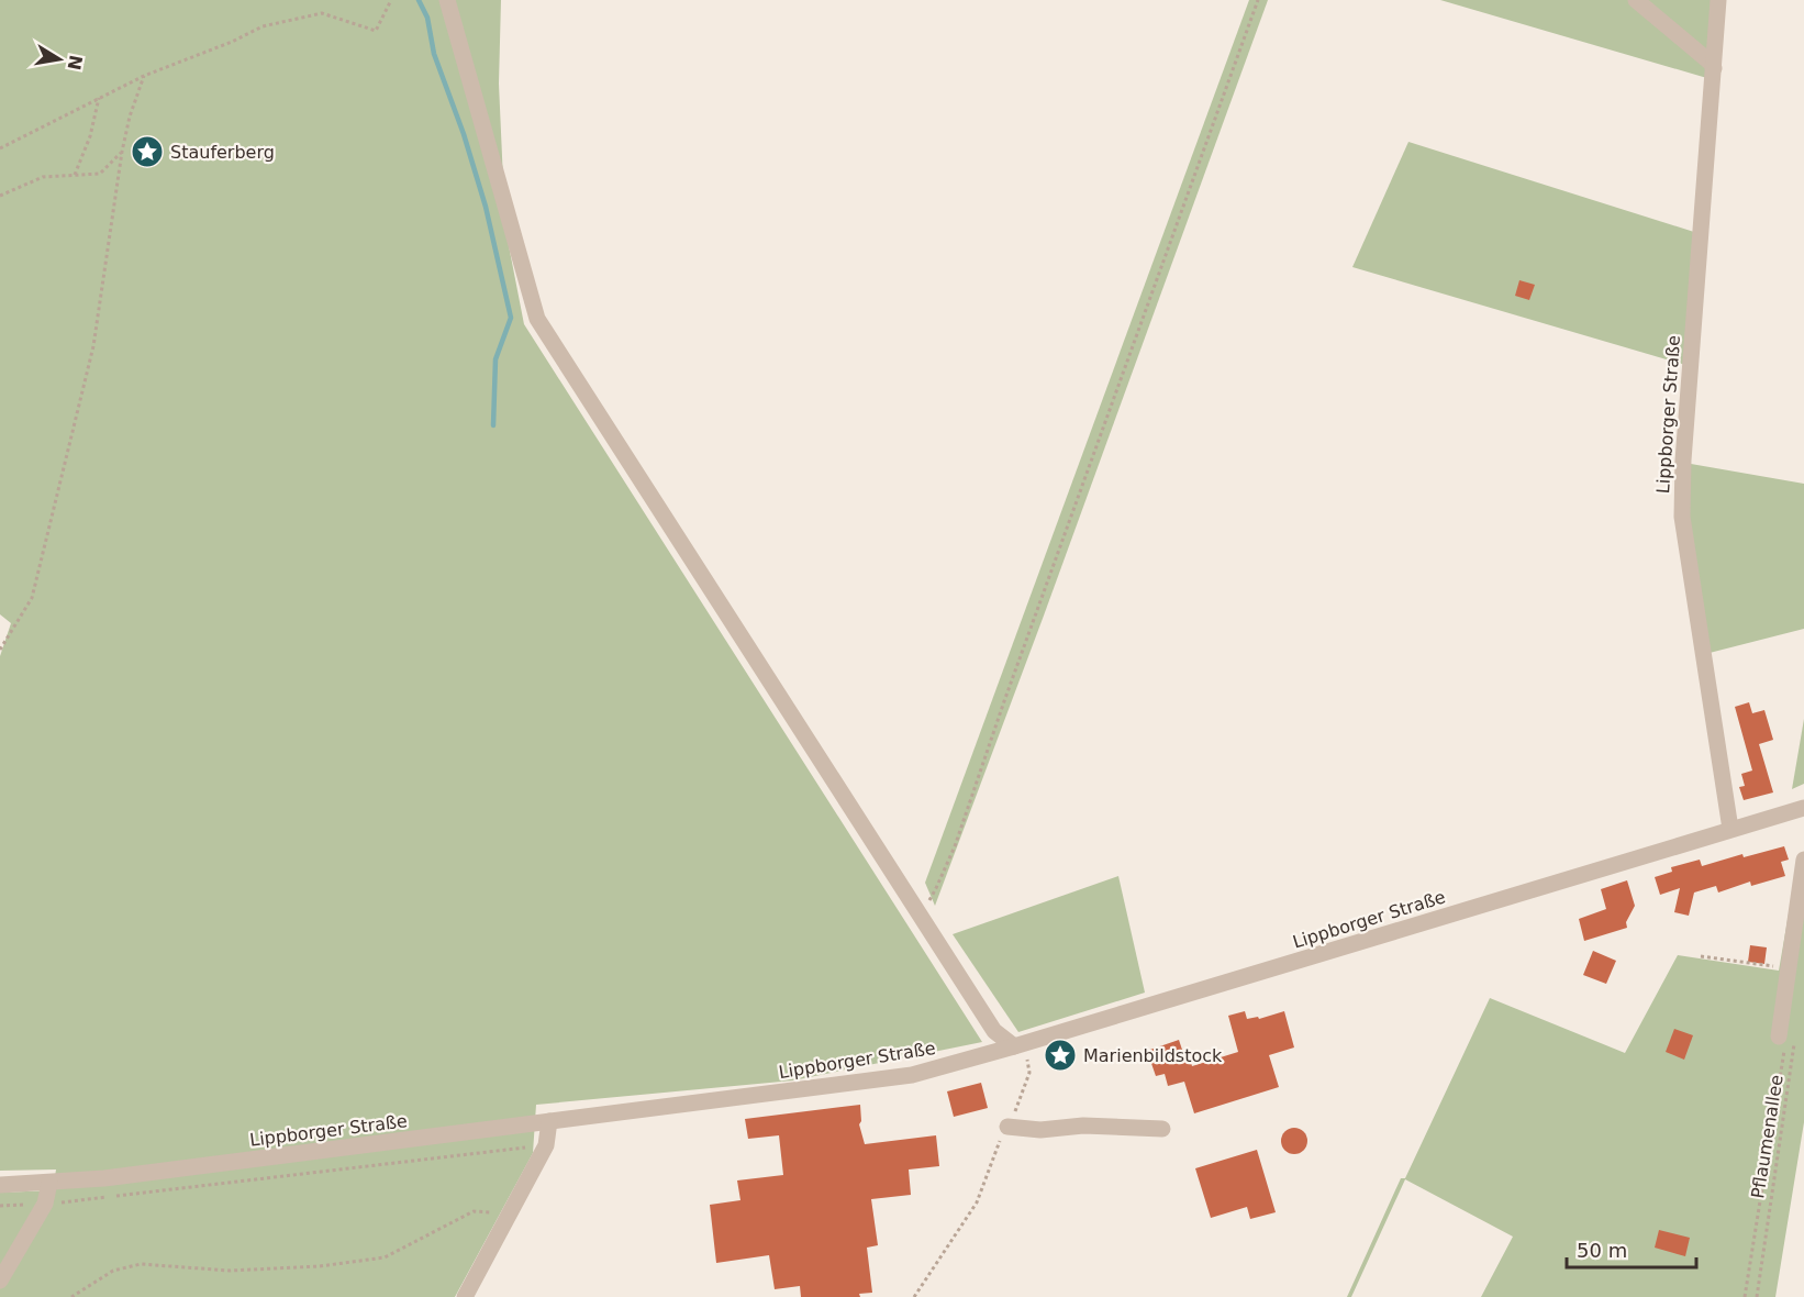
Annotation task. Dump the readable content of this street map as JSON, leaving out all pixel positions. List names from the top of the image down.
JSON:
{
  "streets": {
    "street": ["Lippborger Straße"],
    "path": ["Pflaumenallee"]
  },
  "places": {
    "place": ["Stauferberg", "Marienbildstock"]
  },
  "scale_bar": "50 m",
  "north": "right"
}
